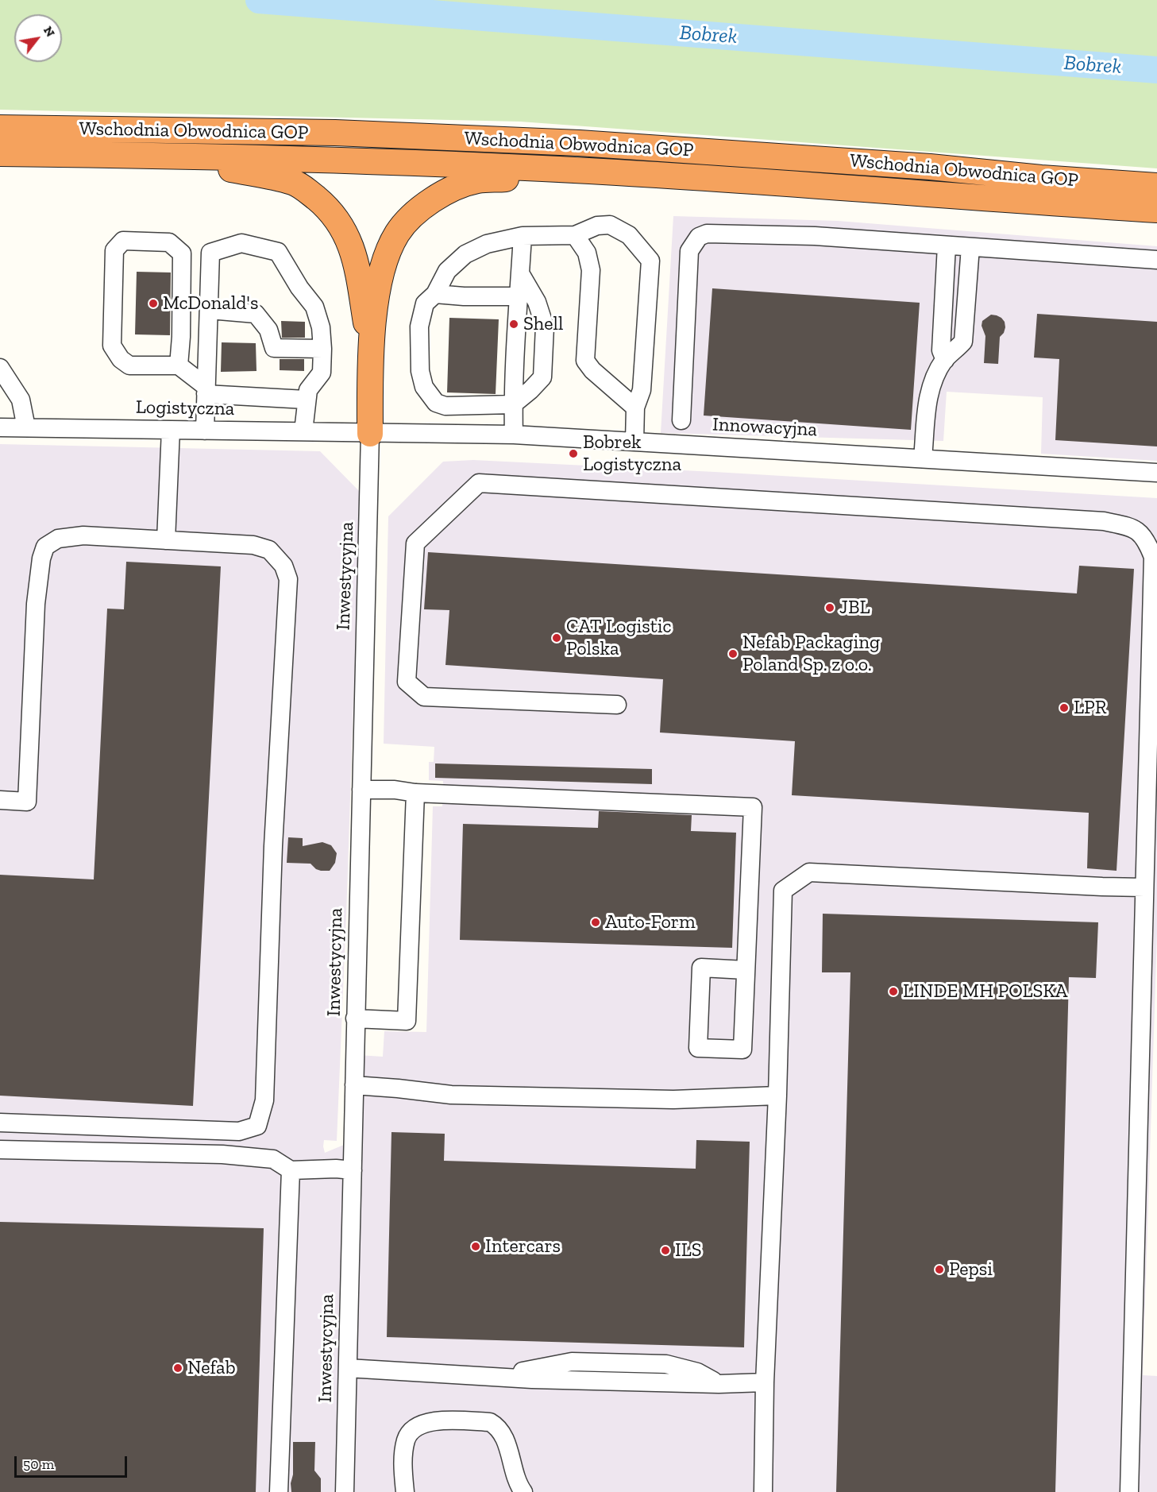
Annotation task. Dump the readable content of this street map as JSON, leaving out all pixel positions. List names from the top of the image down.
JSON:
{
  "streets": {
    "highway": ["Wschodnia Obwodnica GOP"],
    "street": ["Logistyczna", "Innowacyjna", "Inwestycyjna"]
  },
  "crossings": [
    ["Logistyczna", "Innowacyjna"],
    ["Logistyczna", "Inwestycyjna"],
    ["Innowacyjna", "Inwestycyjna"]
  ],
  "water": ["Bobrek"],
  "places": [
    "McDonald's",
    "Shell",
    "Bobrek Logistyczna",
    "JBL",
    "CAT Logistic Polska",
    "Nefab Packaging Poland Sp. z o.o.",
    "LPR",
    "Auto-Form",
    "LINDE MH POLSKA",
    "Intercars",
    "ILS",
    "Pepsi",
    "Nefab"
  ],
  "scale_bar": "50 m",
  "north": "top right"
}
